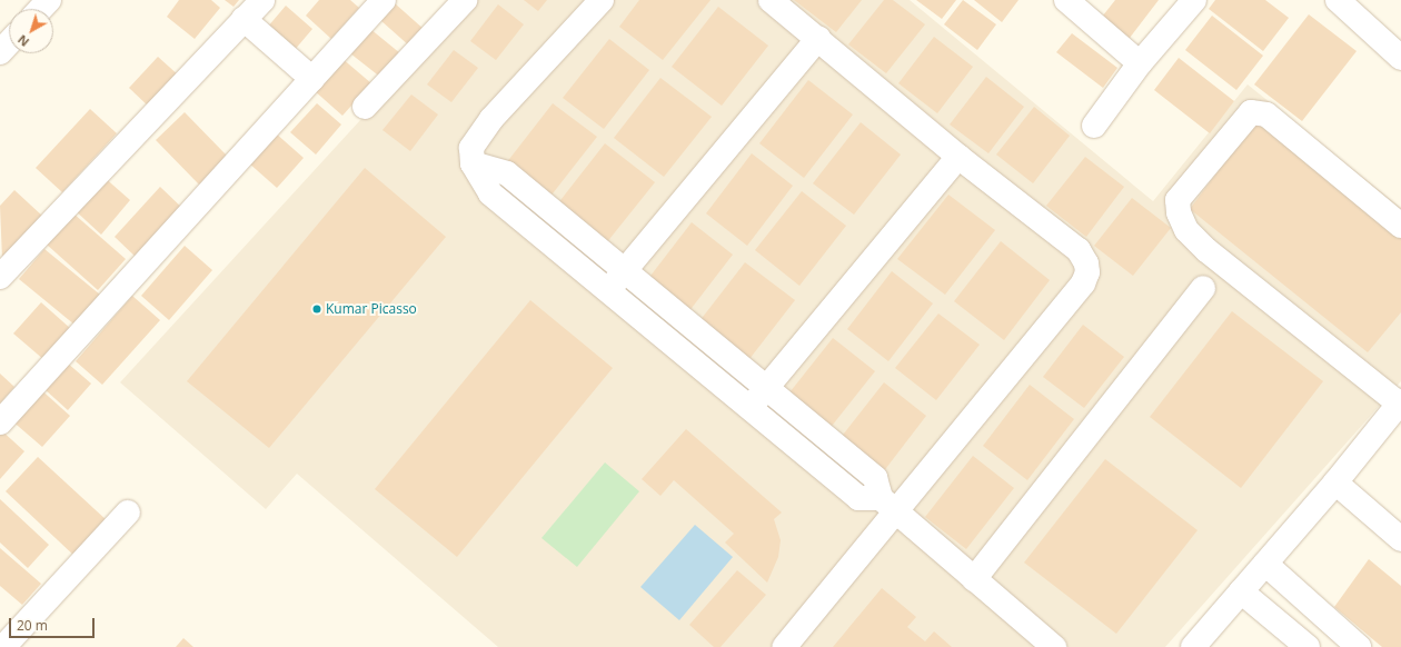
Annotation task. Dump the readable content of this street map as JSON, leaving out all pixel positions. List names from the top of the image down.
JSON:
{
  "places": ["Kumar Picasso"],
  "scale_bar": "20 m",
  "north": "bottom left"
}
